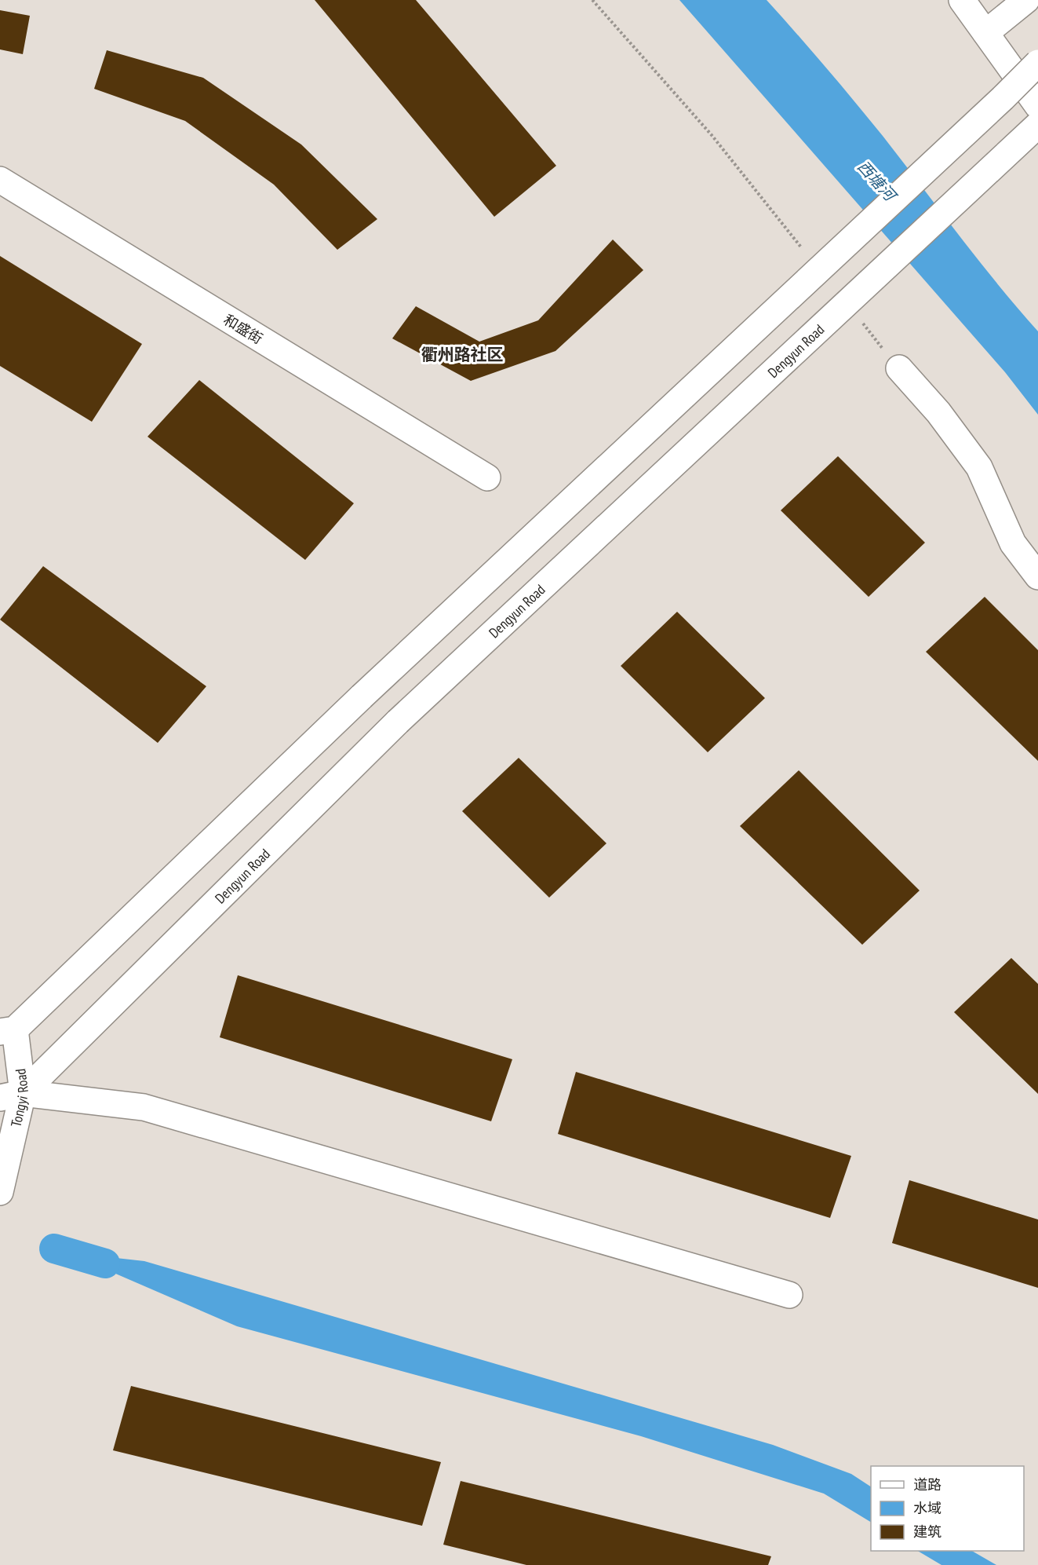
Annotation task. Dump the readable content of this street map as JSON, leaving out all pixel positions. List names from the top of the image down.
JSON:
{
  "streets": {
    "main road": ["和盛街", "Dengyun Road", "Tongyi Road"]
  },
  "crossings": [
    ["Dengyun Road", "Tongyi Road"]
  ],
  "districts": ["衢州路社区"],
  "water": ["西塘河"],
  "legend": ["道路", "水域", "建筑"]
}
